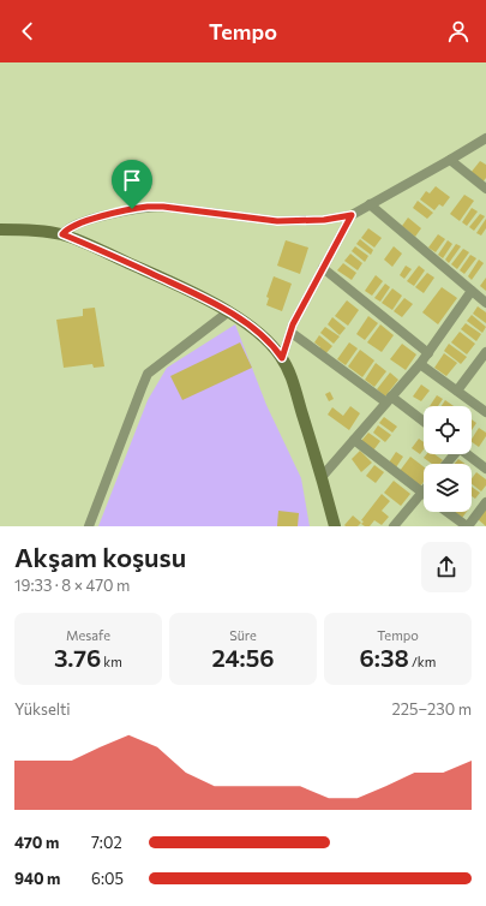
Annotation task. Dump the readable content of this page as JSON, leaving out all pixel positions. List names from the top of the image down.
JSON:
{
  "page": {
    "header": "Tempo",
    "heading": ["Akşam koşusu", "19:33 · 8 × 470 m"],
    "stats": [
      ["Mesafe", "3.76 km"],
      ["Süre", "24:56"],
      ["Tempo", "6:38 /km"]
    ],
    "chart": ["Yükselti", "225–230 m"],
    "list": [
      {
        "name": "470 m",
        "note": "7:02"
      },
      {
        "name": "940 m",
        "note": "6:05"
      }
    ]
  }
}
